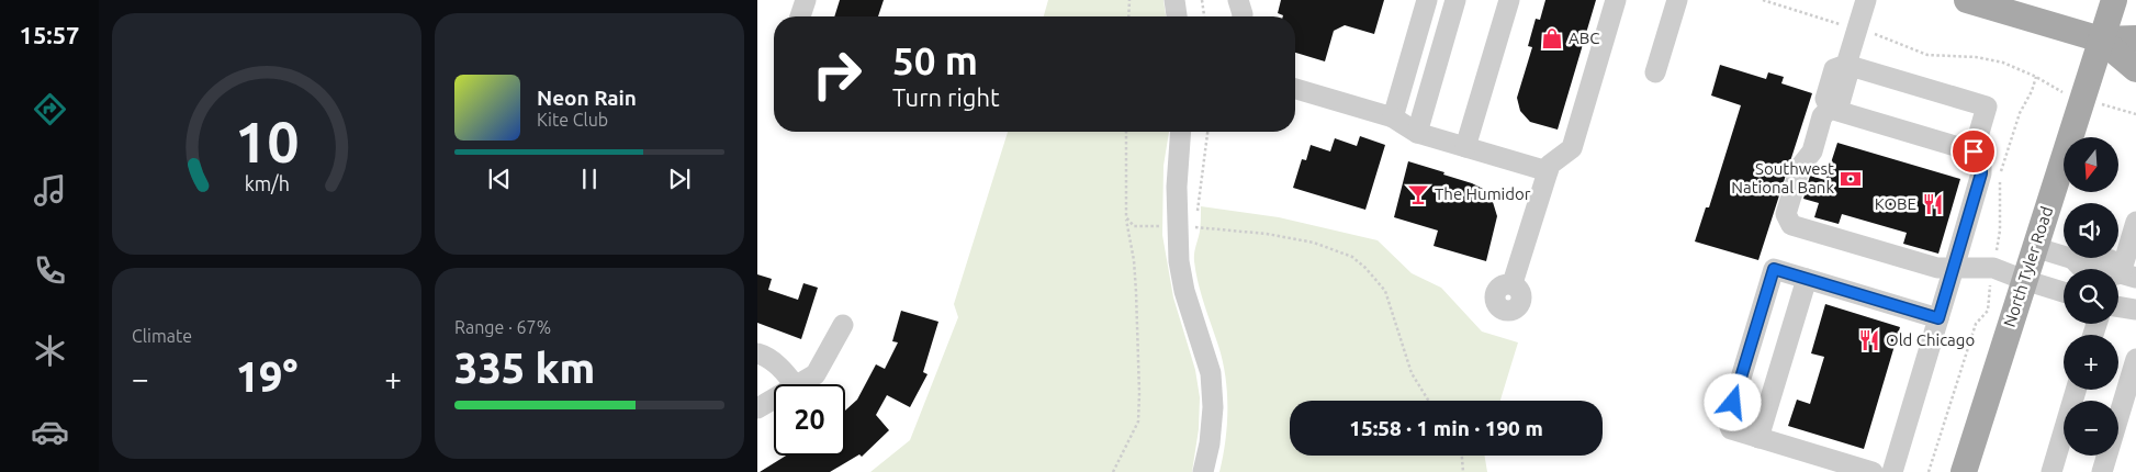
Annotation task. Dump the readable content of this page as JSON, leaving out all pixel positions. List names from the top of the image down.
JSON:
{
  "streets": {
    "main road": ["North Tyler Road"]
  },
  "places": {
    "shop": ["ABC"],
    "bank": ["Southwest National Bank"],
    "bar": ["The Humidor"],
    "restaurant": ["KOBE", "Old Chicago"]
  },
  "north": "bottom",
  "page": {
    "tabs": "15:57",
    "turn": ["50 m", "Turn right"],
    "song": ["Neon Rain", "Kite Club"],
    "map_buttons": ["+", "−"],
    "tile": [
      "Climate",
      ["Range · 67%", "335 km"]
    ],
    "heat": ["−", "19°", "+"],
    "limit": "20",
    "trip": "15:58 · 1 min · 190 m",
    "gauge": ["10", "km/h"]
  }
}
